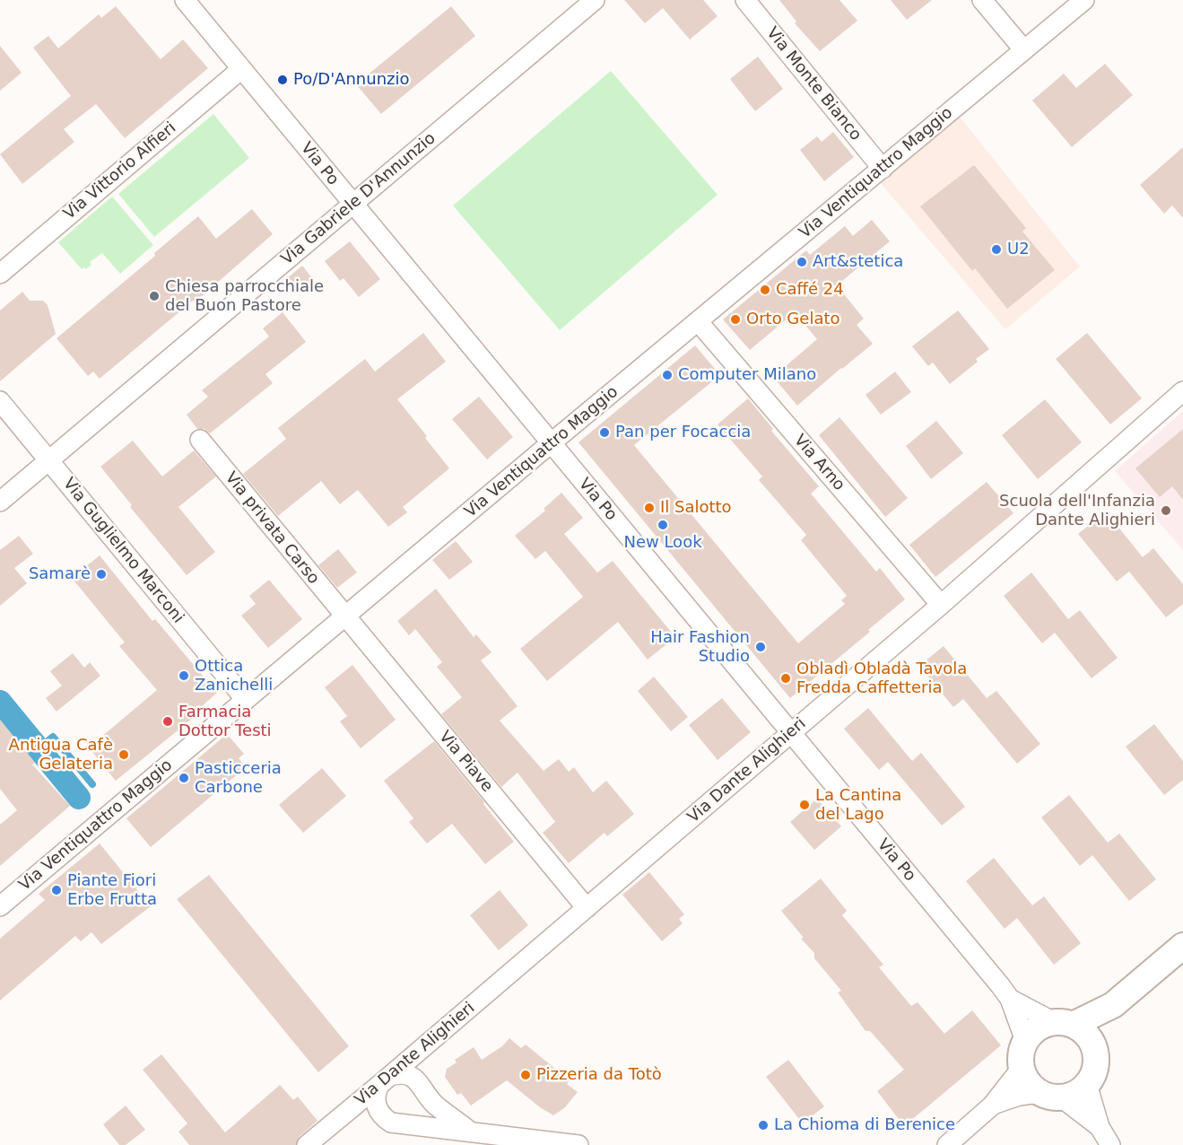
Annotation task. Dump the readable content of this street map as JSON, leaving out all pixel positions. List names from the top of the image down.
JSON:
{
  "streets": {
    "street": [
      "Via Monte Bianco",
      "Via Po",
      "Via Vittorio Alfieri",
      "Via Ventiquattro Maggio",
      "Via Gabriele D'Annunzio",
      "Via Arno",
      "Via privata Carso",
      "Via Guglielmo Marconi",
      "Via Piave",
      "Via Dante Alighieri"
    ]
  },
  "crossings": [
    ["Via Monte Bianco", "Via Ventiquattro Maggio"],
    ["Via Po", "Via Vittorio Alfieri"],
    ["Via Po", "Via Ventiquattro Maggio"],
    ["Via Po", "Via Gabriele D'Annunzio"],
    ["Via Po", "Via Dante Alighieri"],
    ["Via Ventiquattro Maggio", "Via Arno"],
    ["Via Ventiquattro Maggio", "Via privata Carso"],
    ["Via Ventiquattro Maggio", "Via Guglielmo Marconi"],
    ["Via Ventiquattro Maggio", "Via Piave"],
    ["Via Gabriele D'Annunzio", "Via Guglielmo Marconi"],
    ["Via Arno", "Via Dante Alighieri"],
    ["Via privata Carso", "Via Piave"],
    ["Via Piave", "Via Dante Alighieri"]
  ],
  "places": [
    "Po/D'Annunzio",
    "U2",
    "Art&stetica",
    "Caffé 24",
    "Chiesa parrocchiale del Buon Pastore",
    "Orto Gelato",
    "Computer Milano",
    "Pan per Focaccia",
    "Il Salotto",
    "Scuola dell'Infanzia Dante Alighieri",
    "New Look",
    "Samarè",
    "Hair Fashion Studio",
    "Ottica Zanichelli",
    "Obladì Obladà Tavola Fredda Caffetteria",
    "Farmacia Dottor Testi",
    "Antigua Cafè Gelateria",
    "Pasticceria Carbone",
    "La Cantina del Lago",
    "Piante Fiori Erbe Frutta",
    "Pizzeria da Totò",
    "La Chioma di Berenice"
  ]
}
